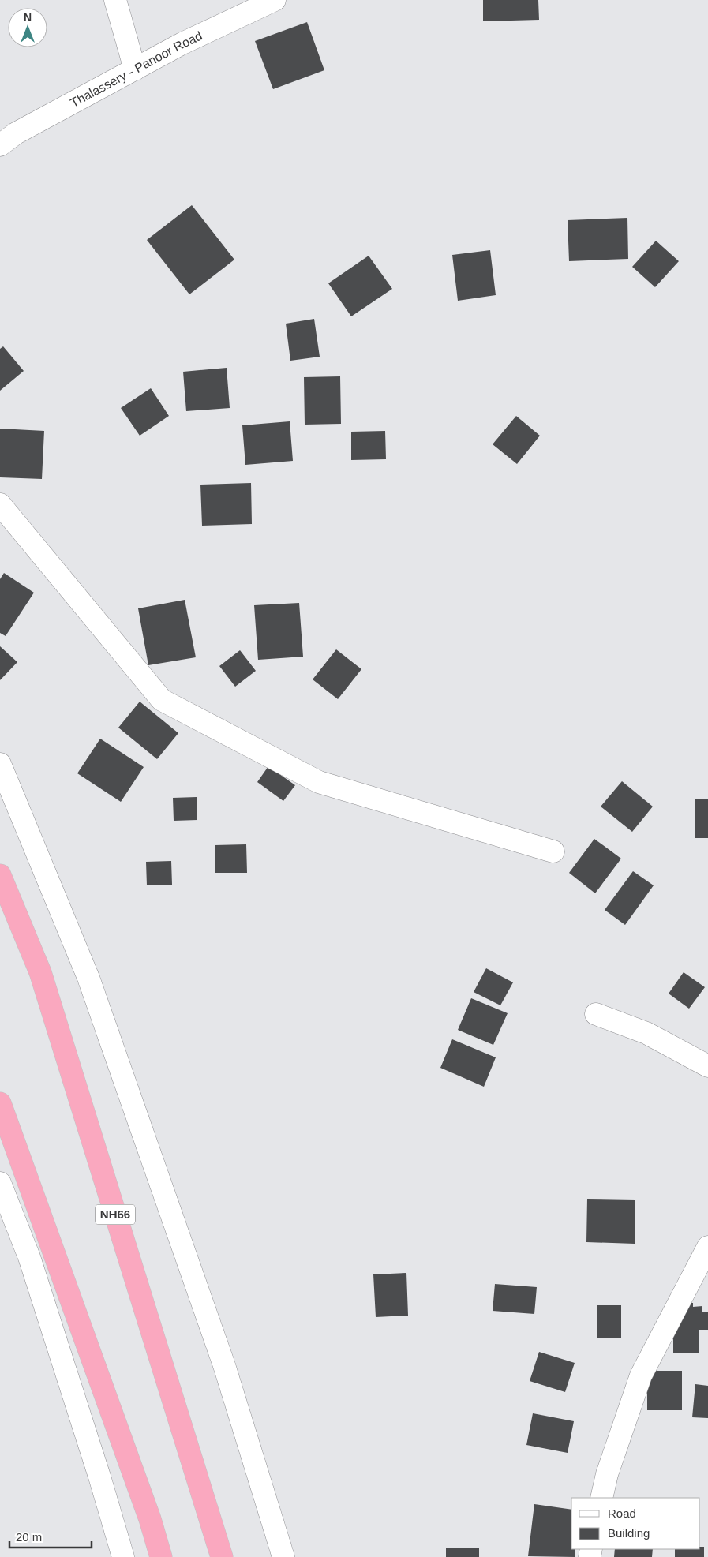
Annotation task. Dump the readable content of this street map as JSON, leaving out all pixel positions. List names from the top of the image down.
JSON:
{
  "streets": {
    "highway": ["NH66"],
    "street": ["Thalassery - Panoor Road"]
  },
  "legend": ["Road", "Building"],
  "scale_bar": "20 m",
  "north": "top"
}
